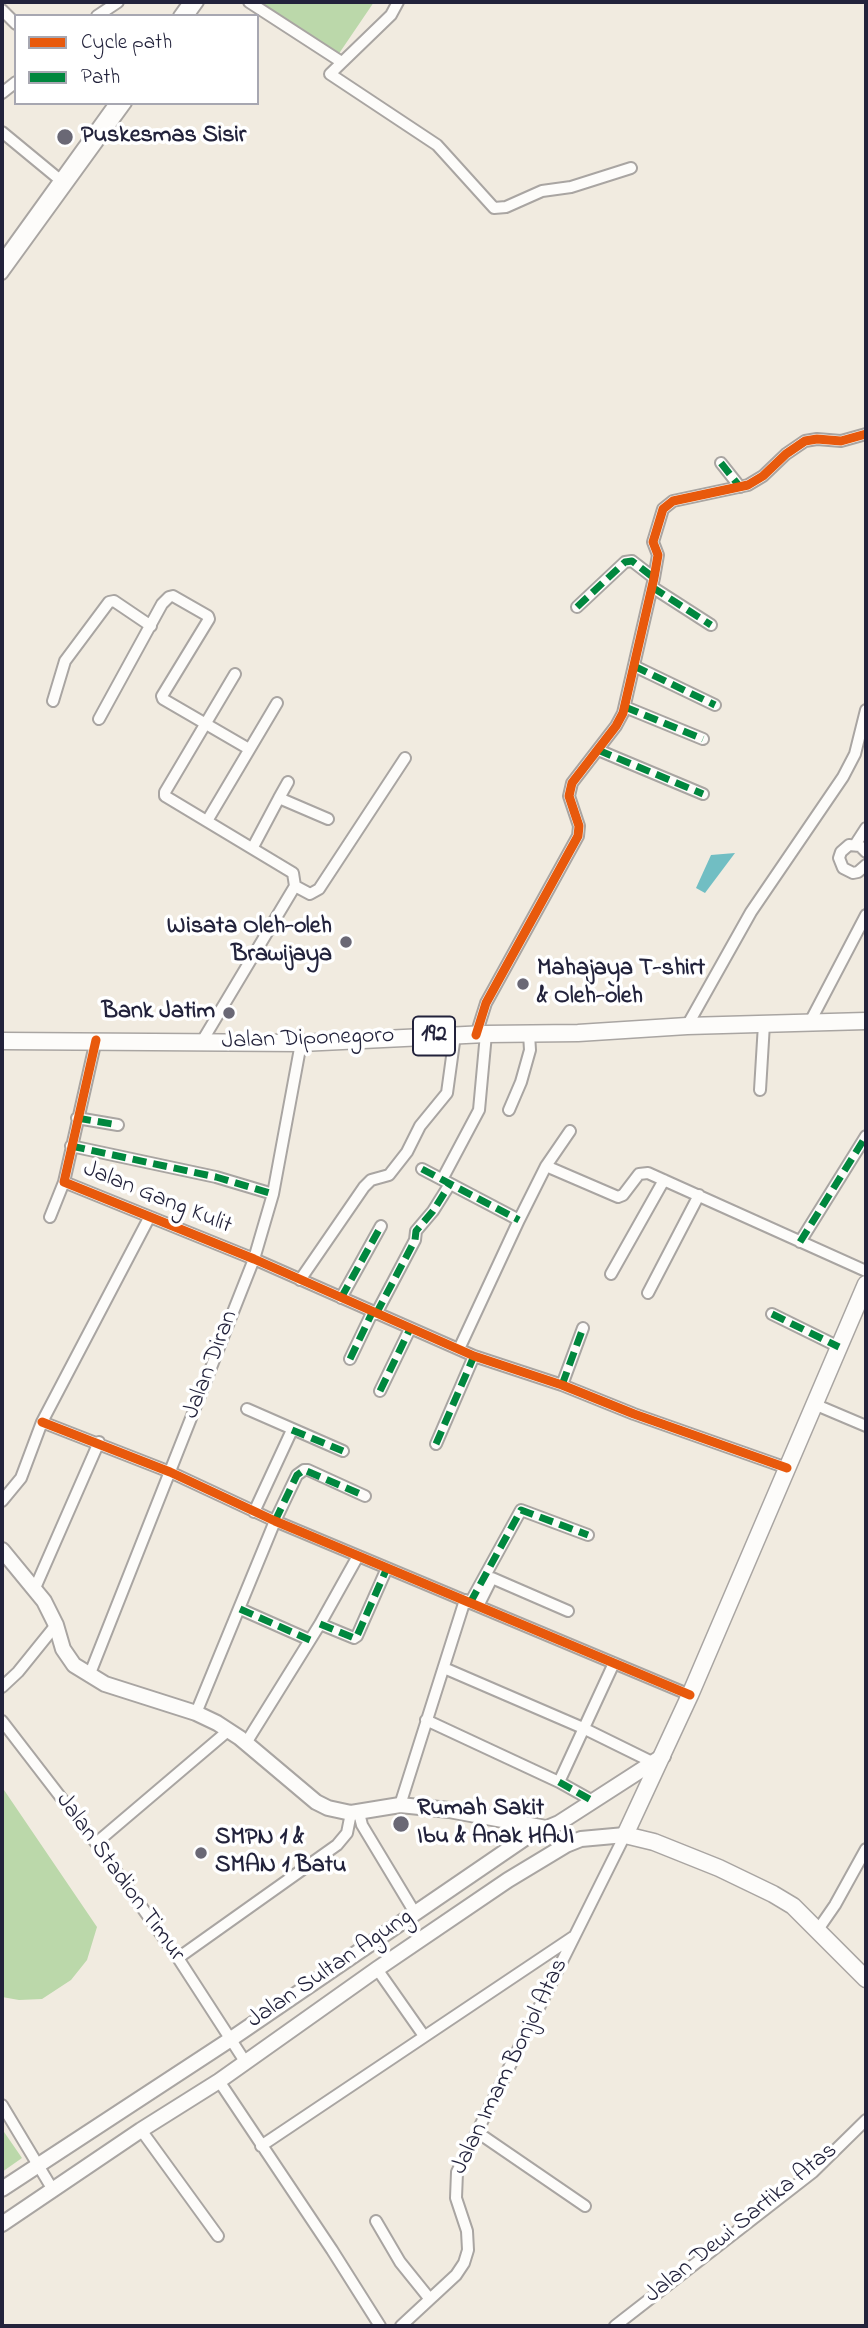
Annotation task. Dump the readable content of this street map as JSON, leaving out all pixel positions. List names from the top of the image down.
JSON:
{
  "streets": {
    "main road": ["192", "Jalan Diponegoro", "Jalan Sultan Agung"],
    "street": [
      "Jalan Gang Kulit",
      "Jalan Diran",
      "Jalan Stadion Timur",
      "Jalan Imam Bonjol Atas",
      "Jalan Dewi Sartika Atas"
    ]
  },
  "crossings": [
    ["Jalan Diponegoro", "Jalan Gang Kulit"],
    ["Jalan Diponegoro", "Jalan Diran"],
    ["Jalan Gang Kulit", "Jalan Diran"],
    ["Jalan Stadion Timur", "Jalan Sultan Agung"],
    ["Jalan Sultan Agung", "Jalan Imam Bonjol Atas"]
  ],
  "places": [
    "Puskesmas Sisir",
    "Wisata Oleh-oleh Brawijaya",
    "Mahajaya T-shirt & Oleh-oleh",
    "Bank Jatim",
    "Rumah Sakit Ibu & Anak HAJI",
    "SMPN 1 & SMAN 1 Batu"
  ],
  "legend": ["Cycle path", "Path"]
}
